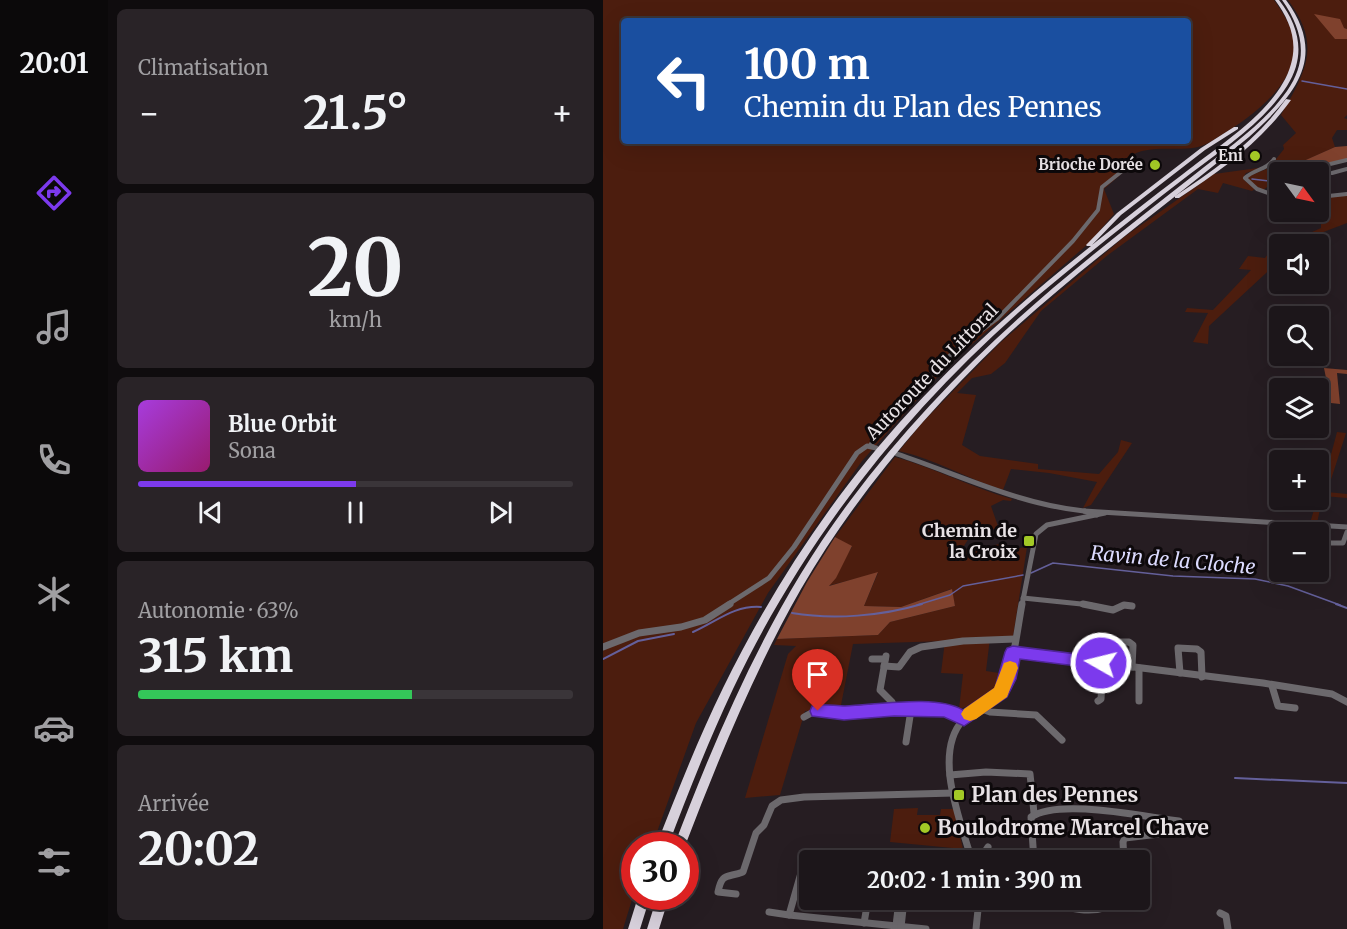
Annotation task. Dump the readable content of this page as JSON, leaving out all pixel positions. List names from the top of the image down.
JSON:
{
  "streets": {
    "highway": ["Autoroute du Littoral"]
  },
  "water": ["Ravin de la Cloche"],
  "places": {
    "other": ["Eni", "Brioche Dorée", "Boulodrome Marcel Chave"],
    "transit": ["Chemin de la Croix", "Plan des Pennes"]
  },
  "north": "bottom right",
  "page": {
    "tabs": "20:01",
    "tile": [
      "Climatisation",
      ["20", "km/h"],
      ["Autonomie · 63%", "315 km"],
      ["Arrivée", "20:02"]
    ],
    "turn": ["100 m", "Chemin du Plan des Pennes"],
    "heat": ["−", "21.5°", "+"],
    "map_buttons": ["+", "−"],
    "song": ["Blue Orbit", "Sona"],
    "limit": "30",
    "trip": "20:02 · 1 min · 390 m"
  }
}
